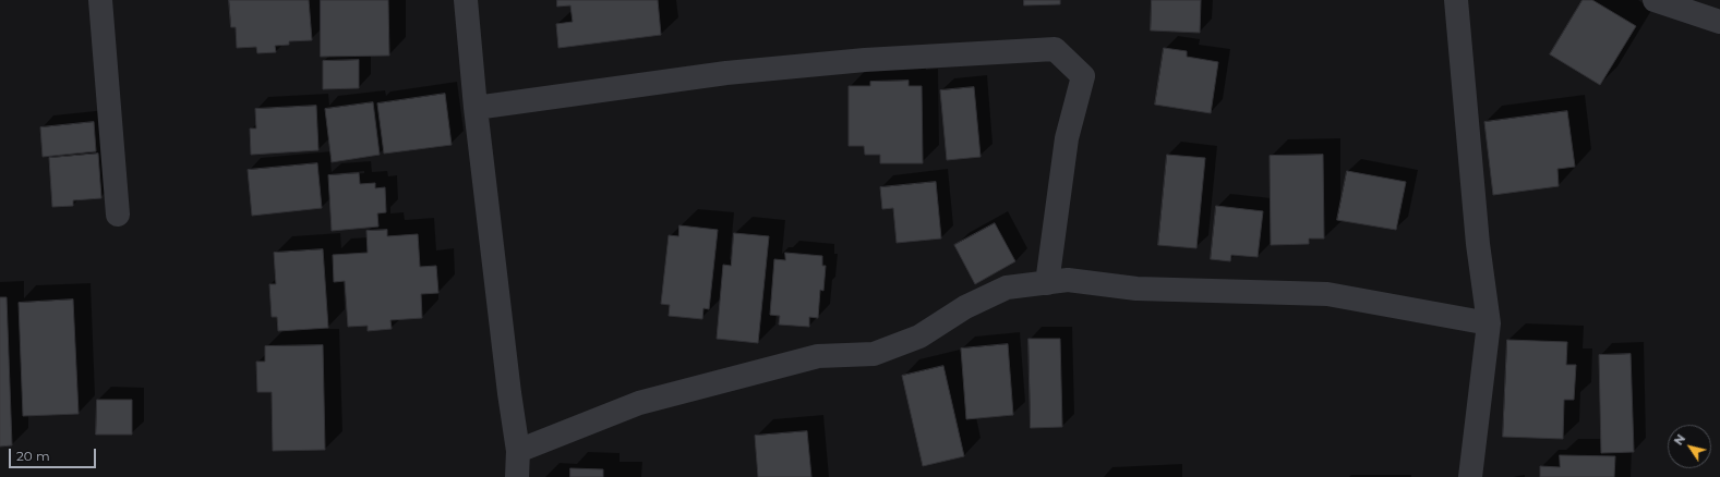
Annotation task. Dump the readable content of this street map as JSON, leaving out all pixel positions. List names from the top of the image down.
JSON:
{
  "scale_bar": "20 m",
  "north": "top left"
}
